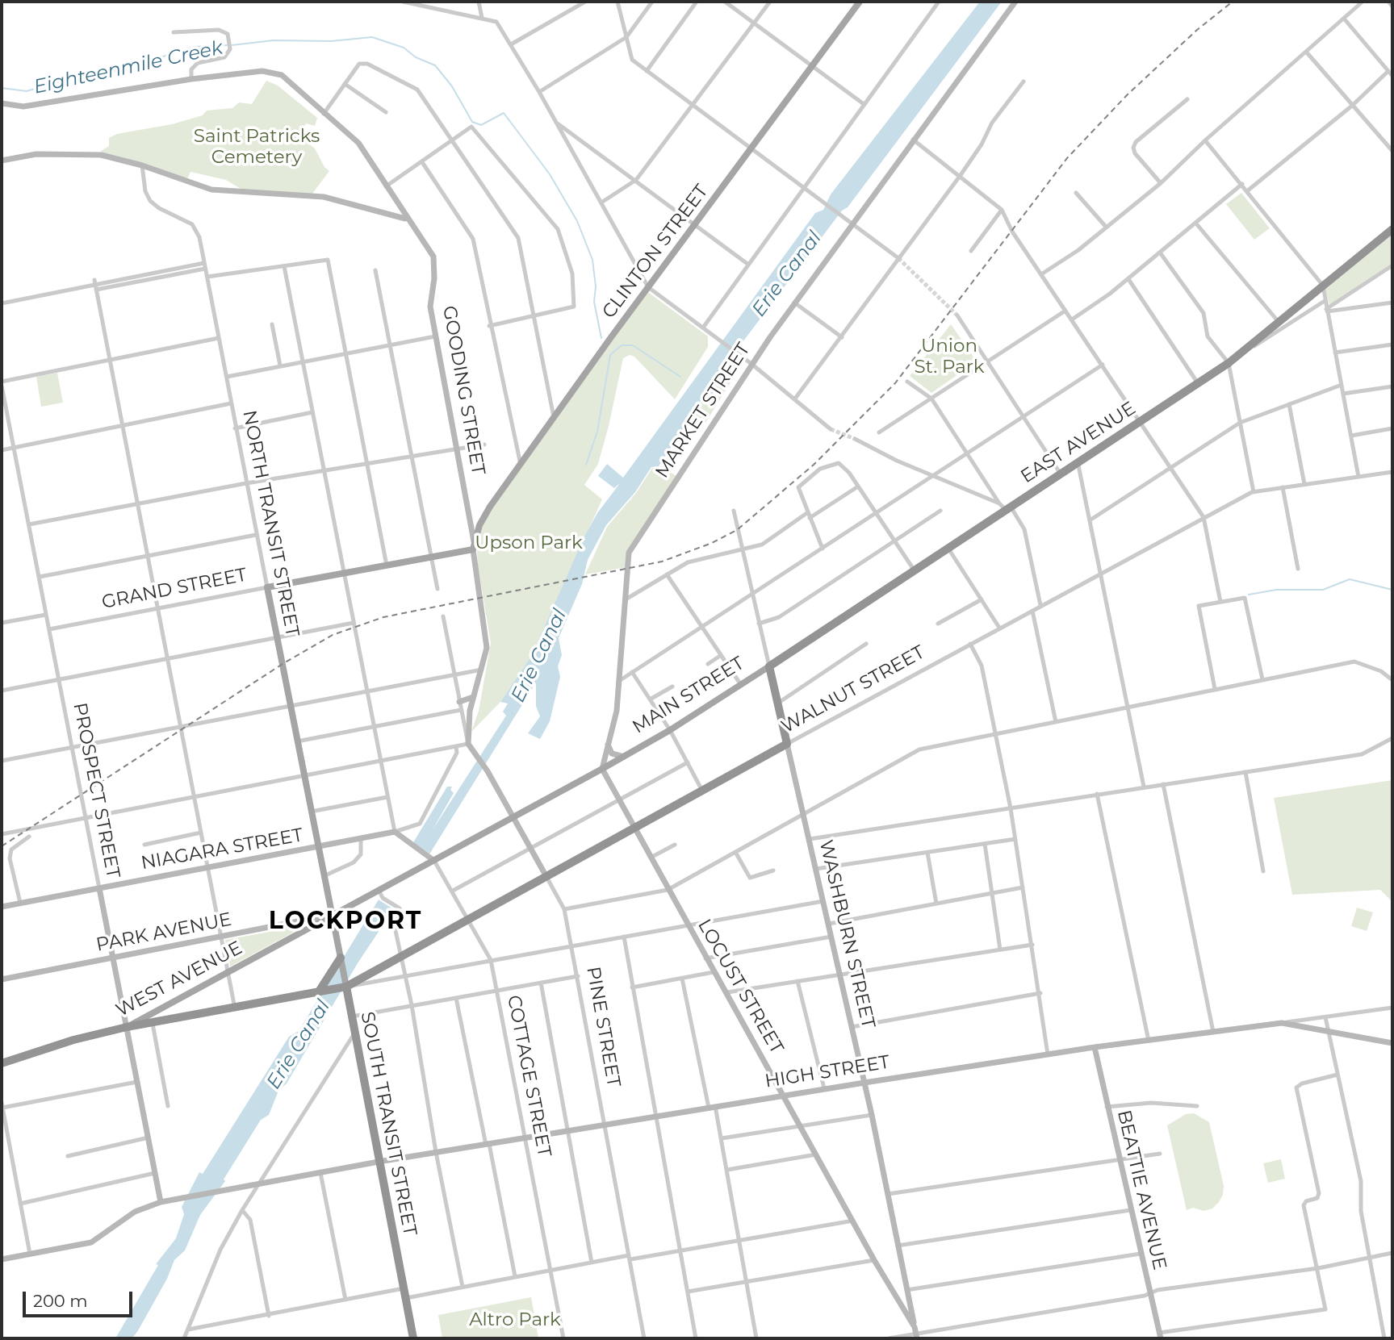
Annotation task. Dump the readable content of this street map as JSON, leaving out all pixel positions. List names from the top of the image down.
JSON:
{
  "streets": {
    "highway": [
      "EAST AVENUE",
      "WALNUT STREET",
      "WASHBURN STREET",
      "WEST AVENUE",
      "SOUTH TRANSIT STREET"
    ],
    "main road": [
      "CLINTON STREET",
      "GOODING STREET",
      "NORTH TRANSIT STREET",
      "GRAND STREET",
      "MAIN STREET"
    ],
    "street": [
      "MARKET STREET",
      "PROSPECT STREET",
      "NIAGARA STREET",
      "PARK AVENUE",
      "LOCUST STREET",
      "PINE STREET",
      "HIGH STREET",
      "COTTAGE STREET",
      "BEATTIE AVENUE"
    ]
  },
  "crossings": [
    ["CLINTON STREET", "GOODING STREET"],
    ["GOODING STREET", "GRAND STREET"],
    ["GOODING STREET", "PINE STREET"],
    ["MARKET STREET", "MAIN STREET"],
    ["MARKET STREET", "LOCUST STREET"],
    ["EAST AVENUE", "MAIN STREET"],
    ["EAST AVENUE", "WASHBURN STREET"],
    ["NORTH TRANSIT STREET", "GRAND STREET"],
    ["NORTH TRANSIT STREET", "MAIN STREET"],
    ["NORTH TRANSIT STREET", "NIAGARA STREET"],
    ["NORTH TRANSIT STREET", "PARK AVENUE"],
    ["NORTH TRANSIT STREET", "WEST AVENUE"],
    ["NORTH TRANSIT STREET", "SOUTH TRANSIT STREET"],
    ["GRAND STREET", "PROSPECT STREET"],
    ["WALNUT STREET", "PROSPECT STREET"],
    ["WALNUT STREET", "WASHBURN STREET"],
    ["WALNUT STREET", "WEST AVENUE"],
    ["WALNUT STREET", "LOCUST STREET"],
    ["WALNUT STREET", "PINE STREET"],
    ["WALNUT STREET", "COTTAGE STREET"],
    ["WALNUT STREET", "SOUTH TRANSIT STREET"],
    ["MAIN STREET", "PARK AVENUE"],
    ["MAIN STREET", "WASHBURN STREET"],
    ["MAIN STREET", "WEST AVENUE"],
    ["MAIN STREET", "LOCUST STREET"],
    ["MAIN STREET", "PINE STREET"],
    ["MAIN STREET", "COTTAGE STREET"],
    ["MAIN STREET", "SOUTH TRANSIT STREET"],
    ["PROSPECT STREET", "NIAGARA STREET"],
    ["PROSPECT STREET", "PARK AVENUE"],
    ["PROSPECT STREET", "WEST AVENUE"],
    ["PROSPECT STREET", "HIGH STREET"],
    ["NIAGARA STREET", "COTTAGE STREET"],
    ["PARK AVENUE", "WEST AVENUE"],
    ["PARK AVENUE", "SOUTH TRANSIT STREET"],
    ["WASHBURN STREET", "LOCUST STREET"],
    ["WASHBURN STREET", "HIGH STREET"],
    ["WEST AVENUE", "SOUTH TRANSIT STREET"],
    ["LOCUST STREET", "HIGH STREET"],
    ["PINE STREET", "HIGH STREET"],
    ["HIGH STREET", "COTTAGE STREET"],
    ["HIGH STREET", "SOUTH TRANSIT STREET"],
    ["HIGH STREET", "BEATTIE AVENUE"]
  ],
  "districts": ["LOCKPORT"],
  "water": ["Eighteenmile Creek", "Erie Canal"],
  "parks": [
    "Saint Patricks Cemetery",
    "Union St. Park",
    "Upson Park",
    "Altro Park"
  ],
  "scale_bar": "200 m"
}
